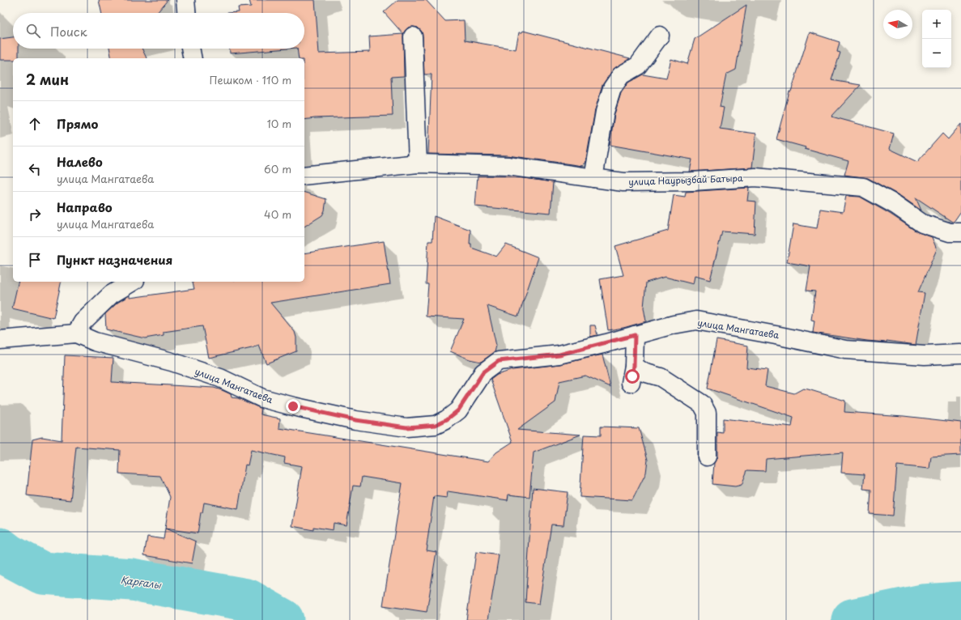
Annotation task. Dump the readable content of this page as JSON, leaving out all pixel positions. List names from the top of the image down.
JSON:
{
  "streets": {
    "street": ["улица Наурызбай Батыра", "улица Мангатаева"]
  },
  "water": ["Қарғалы"],
  "north": "left",
  "page": {
    "map_buttons": ["+", "−"],
    "search": "Поиск",
    "heading": ["2 мин", "Пешком · 110 m"],
    "list": [
      ["Прямо", "10 m"],
      ["Налево", "улица Мангатаева", "60 m"],
      ["Направо", "улица Мангатаева", "40 m"],
      "Пункт назначения"
    ]
  }
}
